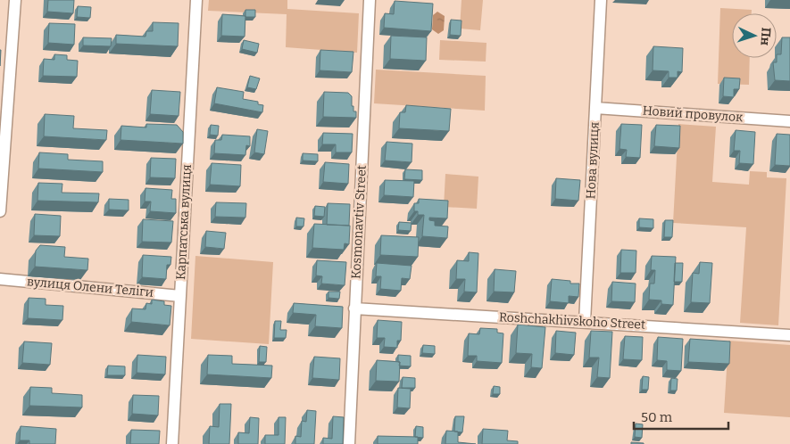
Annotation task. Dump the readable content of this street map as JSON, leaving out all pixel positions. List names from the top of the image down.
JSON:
{
  "streets": {
    "street": [
      "Новий провулок",
      "Нова вулиця",
      "Карпатська вулиця",
      "Kosmonavtiv Street",
      "вулиця Олени Теліги",
      "Roshchakhivskoho Street"
    ]
  },
  "crossings": [
    ["Новий провулок", "Нова вулиця"],
    ["Нова вулиця", "Roshchakhivskoho Street"],
    ["Карпатська вулиця", "вулиця Олени Теліги"],
    ["Kosmonavtiv Street", "Roshchakhivskoho Street"]
  ],
  "scale_bar": "50 m",
  "north": "right"
}
